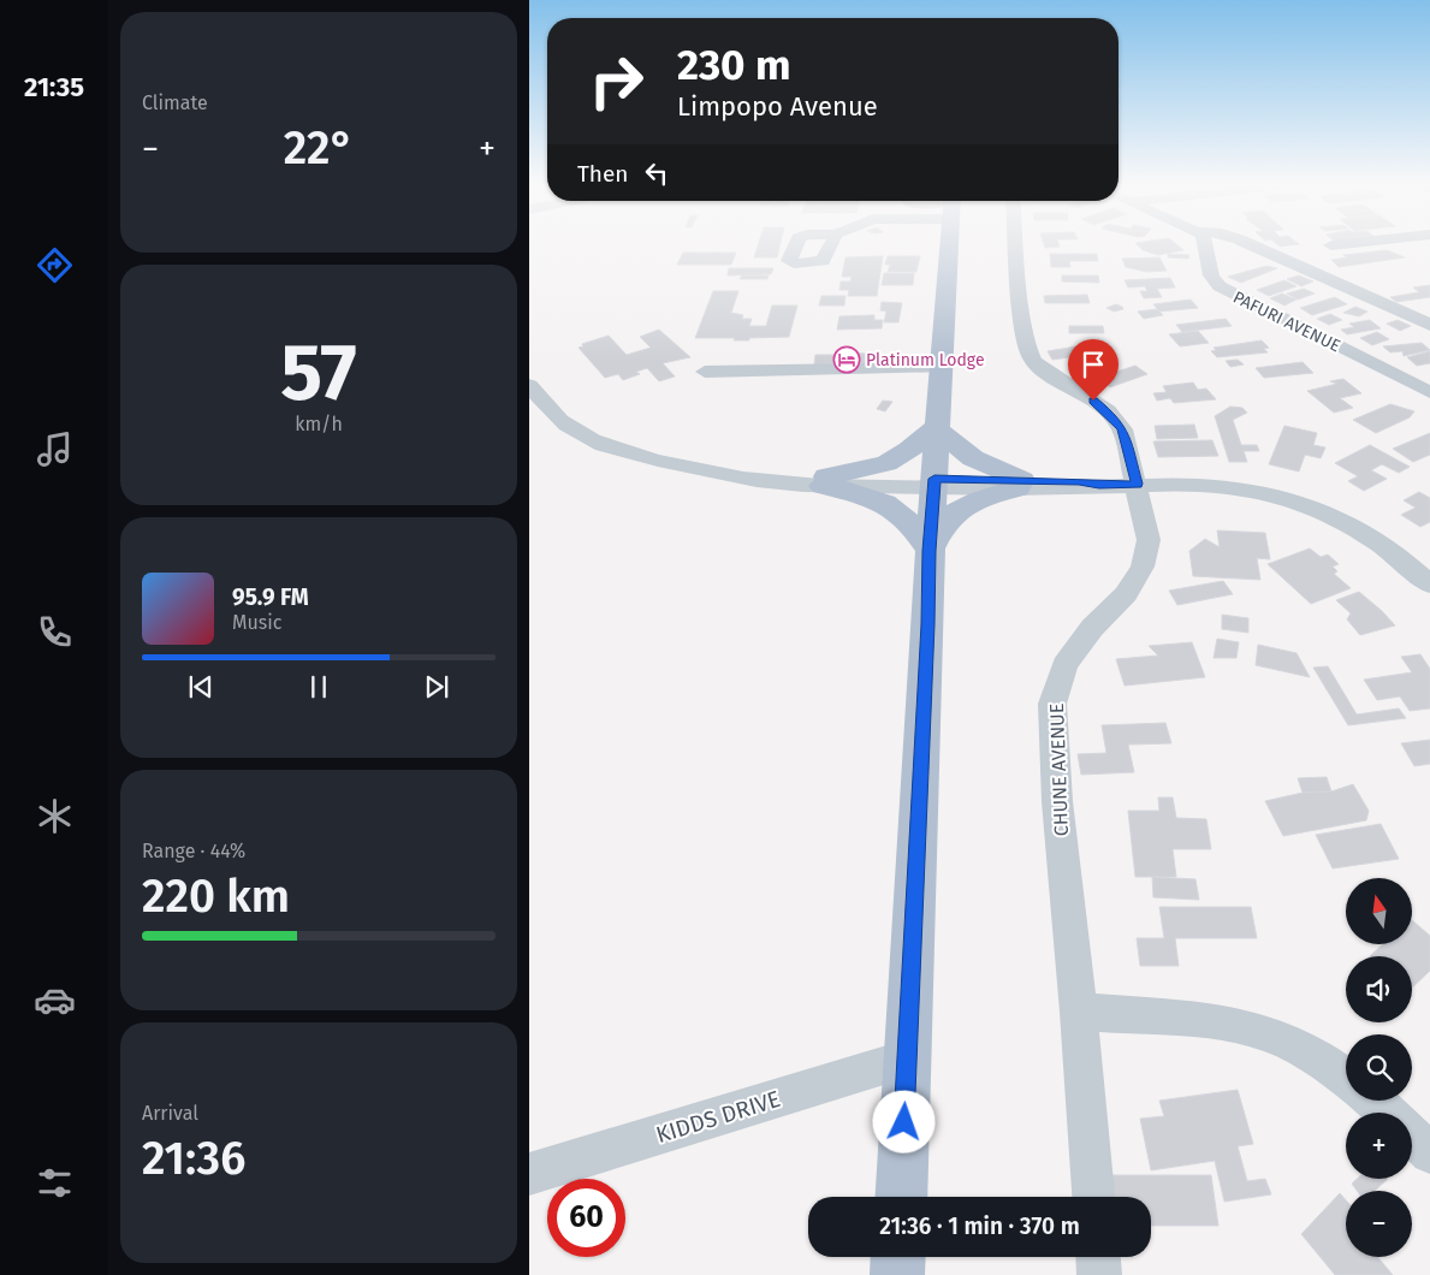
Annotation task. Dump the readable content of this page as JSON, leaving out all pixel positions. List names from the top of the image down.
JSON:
{
  "streets": {
    "street": ["PAFURI AVENUE", "CHUNE AVENUE", "KIDDS DRIVE"]
  },
  "places": {
    "hotel": ["Platinum Lodge"]
  },
  "north": "top",
  "page": {
    "tabs": "21:35",
    "tile": [
      "Climate",
      ["57", "km/h"],
      ["Range · 44%", "220 km"],
      ["Arrival", "21:36"]
    ],
    "turn": ["230 m", "Limpopo Avenue"],
    "heat": ["−", "22°", "+"],
    "then": "Then",
    "song": ["95.9 FM", "Music"],
    "map_buttons": ["+", "−"],
    "limit": "60",
    "trip": "21:36 · 1 min · 370 m"
  }
}
